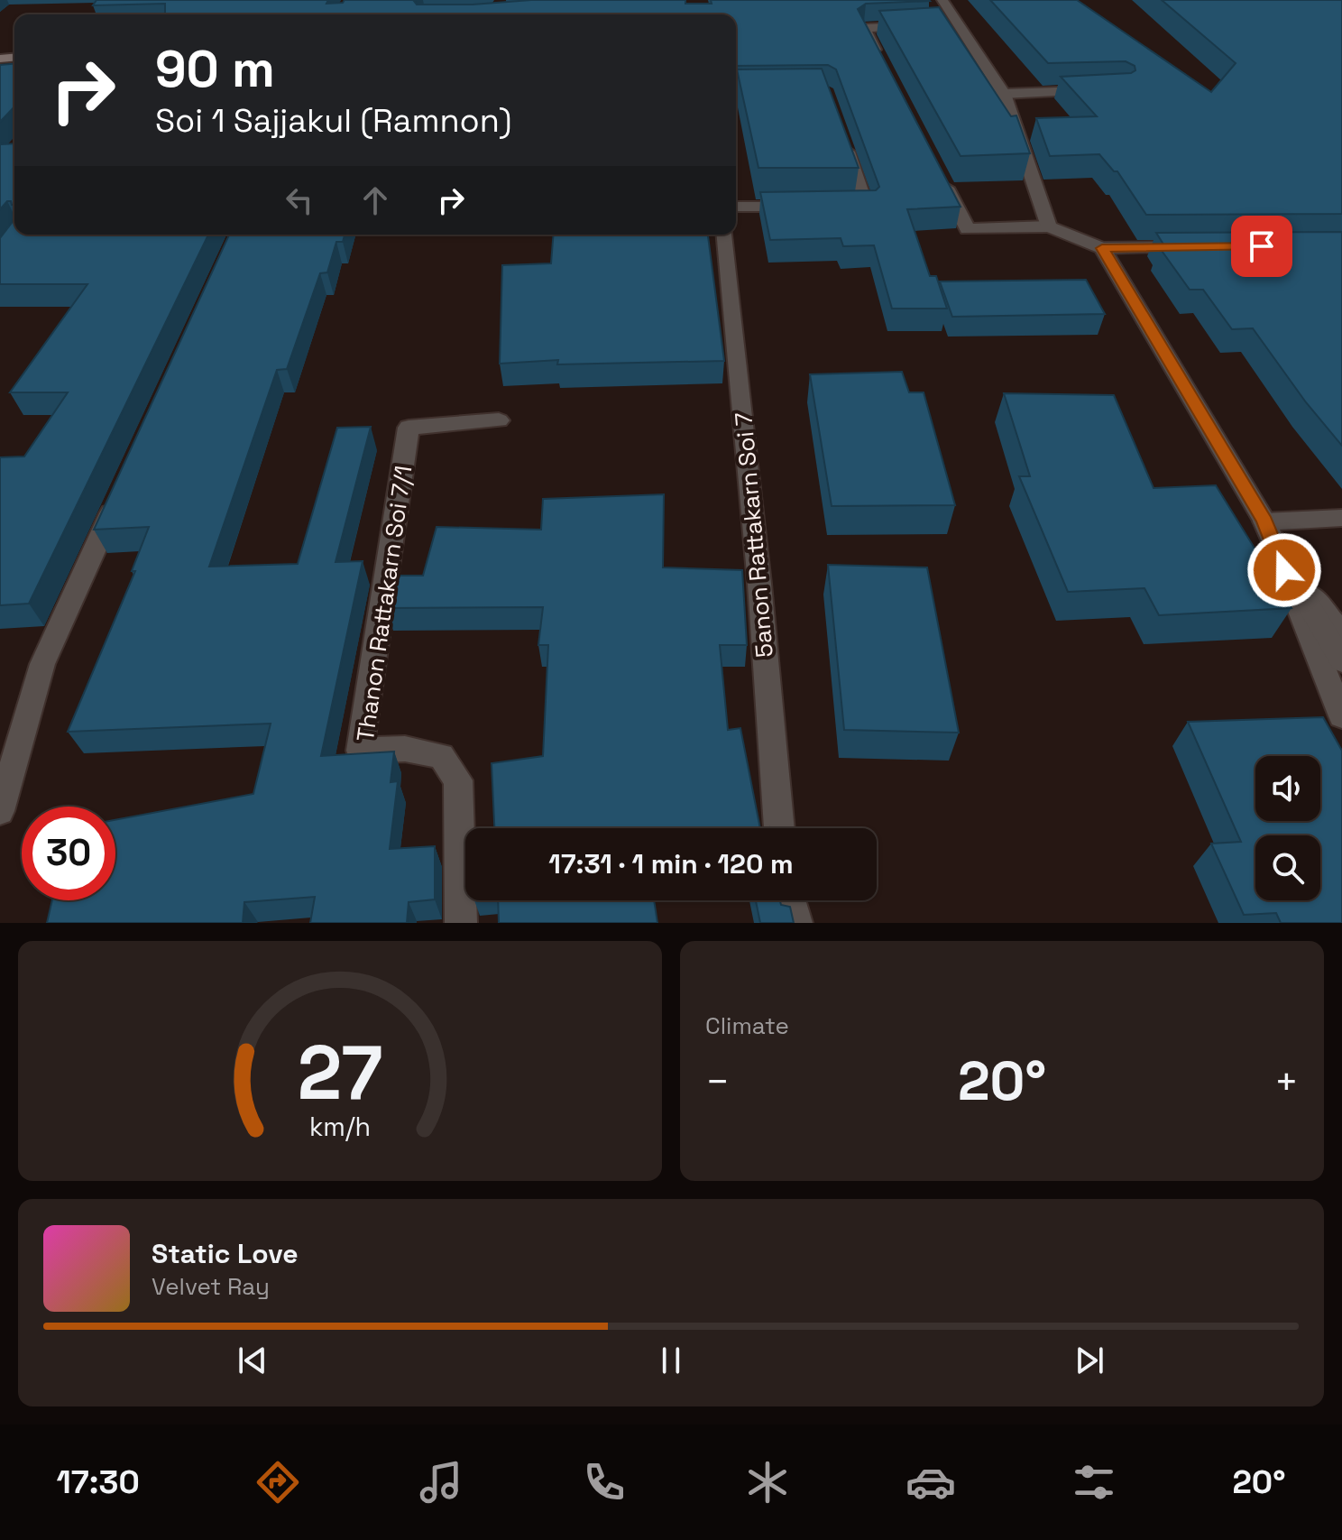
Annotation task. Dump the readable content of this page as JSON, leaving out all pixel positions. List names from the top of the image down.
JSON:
{
  "streets": {
    "street": ["5anon Rattakarn Soi 7", "Thanon Rattakarn Soi 7/1"]
  },
  "page": {
    "turn": ["90 m", "Soi 1 Sajjakul (Ramnon)"],
    "limit": "30",
    "trip": "17:31 · 1 min · 120 m",
    "tile": "Climate",
    "heat": ["−", "20°", "+"],
    "song": ["Static Love", "Velvet Ray"],
    "tabs": ["17:30", "20°"],
    "gauge": ["27", "km/h"]
  }
}
